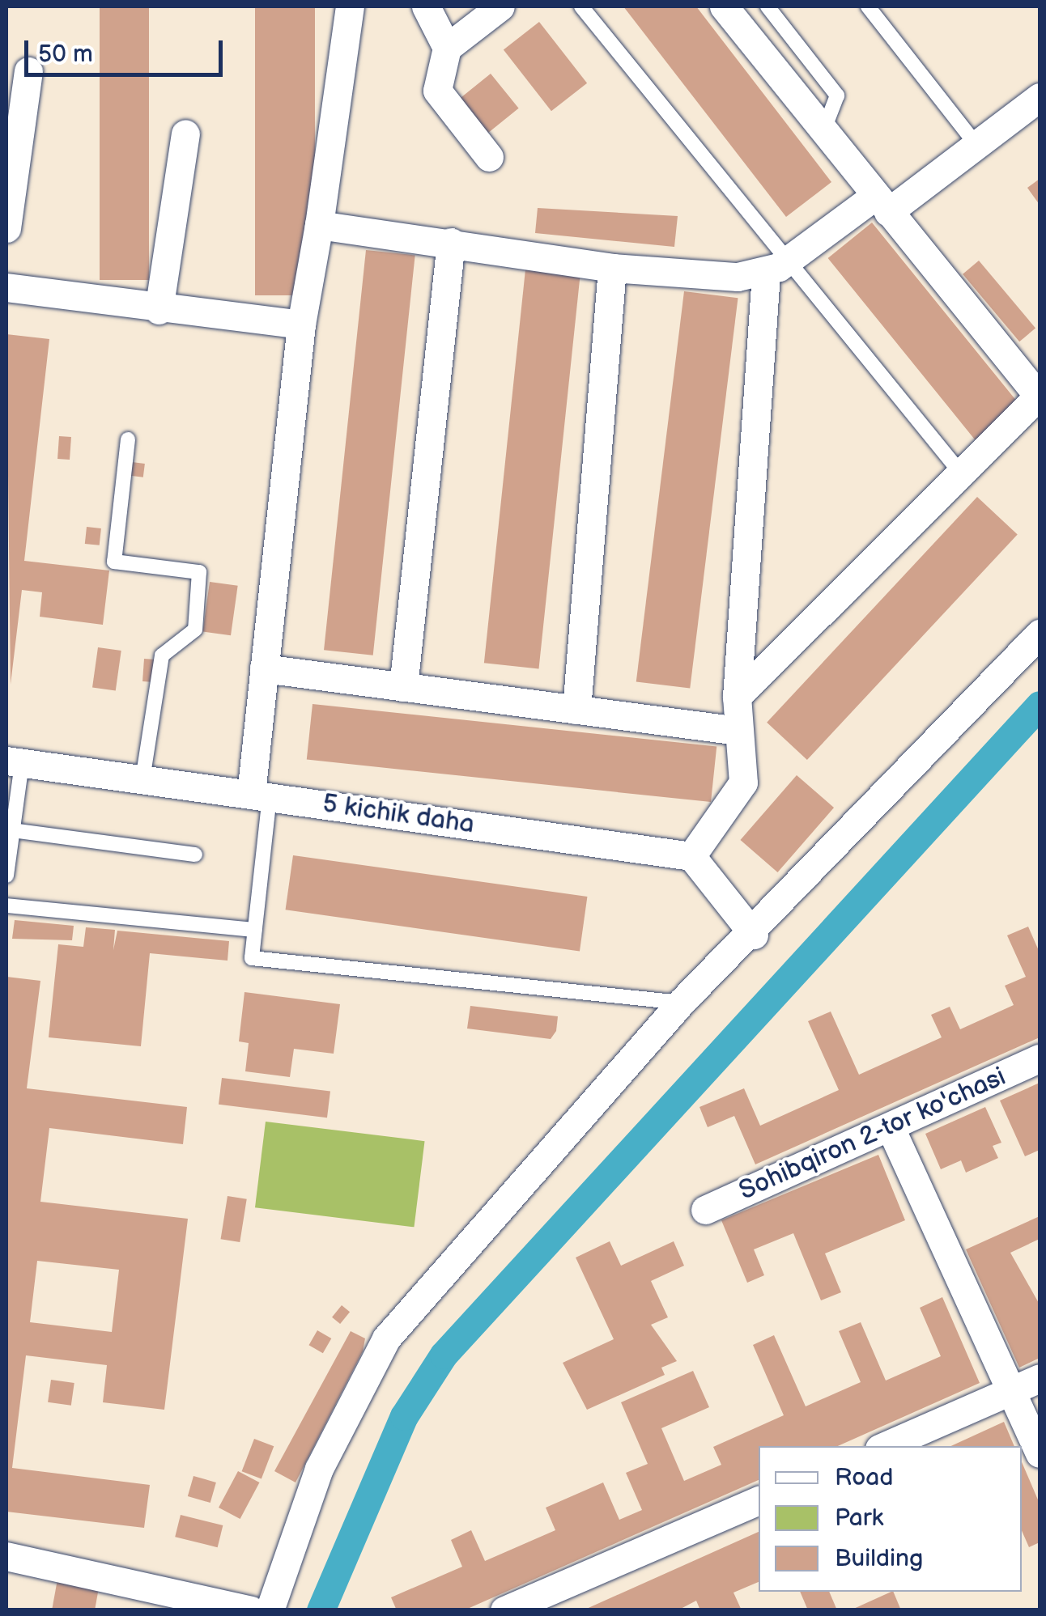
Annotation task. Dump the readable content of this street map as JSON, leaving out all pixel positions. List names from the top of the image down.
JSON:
{
  "streets": {
    "street": ["5 kichik daha", "Sohibqiron 2-tor ko'chasi"]
  },
  "legend": ["Road", "Park", "Building"],
  "scale_bar": "50 m"
}
